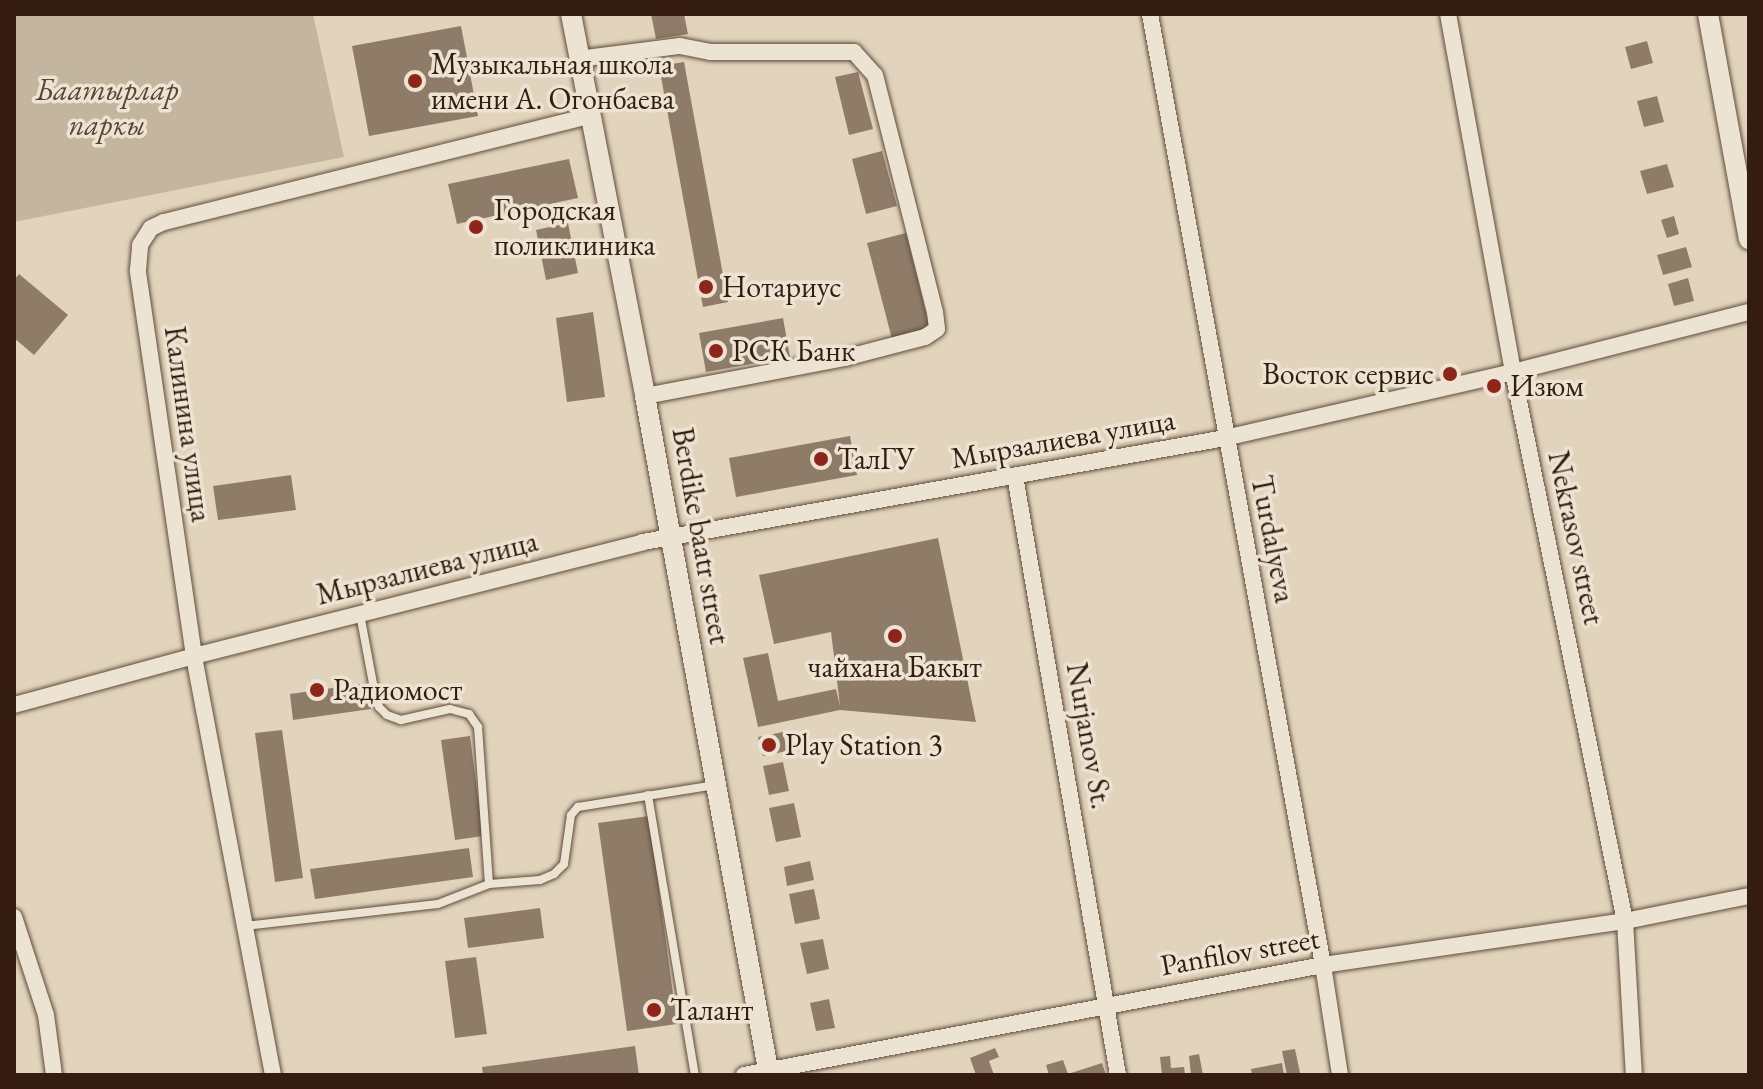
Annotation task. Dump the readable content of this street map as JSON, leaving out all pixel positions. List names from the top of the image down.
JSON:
{
  "streets": {
    "street": [
      "Калинина улица",
      "Мырзалиева улица",
      "Berdike baatr street",
      "Nekrasov street",
      "Turdalyeva",
      "Nurjanov St.",
      "Panfilov street"
    ]
  },
  "crossings": [
    ["Калинина улица", "Мырзалиева улица"],
    ["Калинина улица", "Berdike baatr street"],
    ["Мырзалиева улица", "Berdike baatr street"],
    ["Мырзалиева улица", "Nekrasov street"],
    ["Мырзалиева улица", "Turdalyeva"],
    ["Мырзалиева улица", "Nurjanov St."],
    ["Berdike baatr street", "Panfilov street"],
    ["Nekrasov street", "Panfilov street"],
    ["Turdalyeva", "Panfilov street"],
    ["Nurjanov St.", "Panfilov street"]
  ],
  "parks": ["Баатырлар паркы"],
  "places": [
    "Музыкальная школа имени А. Огонбаева",
    "Городская поликлиника",
    "Нотариус",
    "РСК Банк",
    "Восток сервис",
    "Изюм",
    "ТалГУ",
    "чайхана Бакыт",
    "Радиомост",
    "Play Station 3",
    "Талант"
  ]
}
